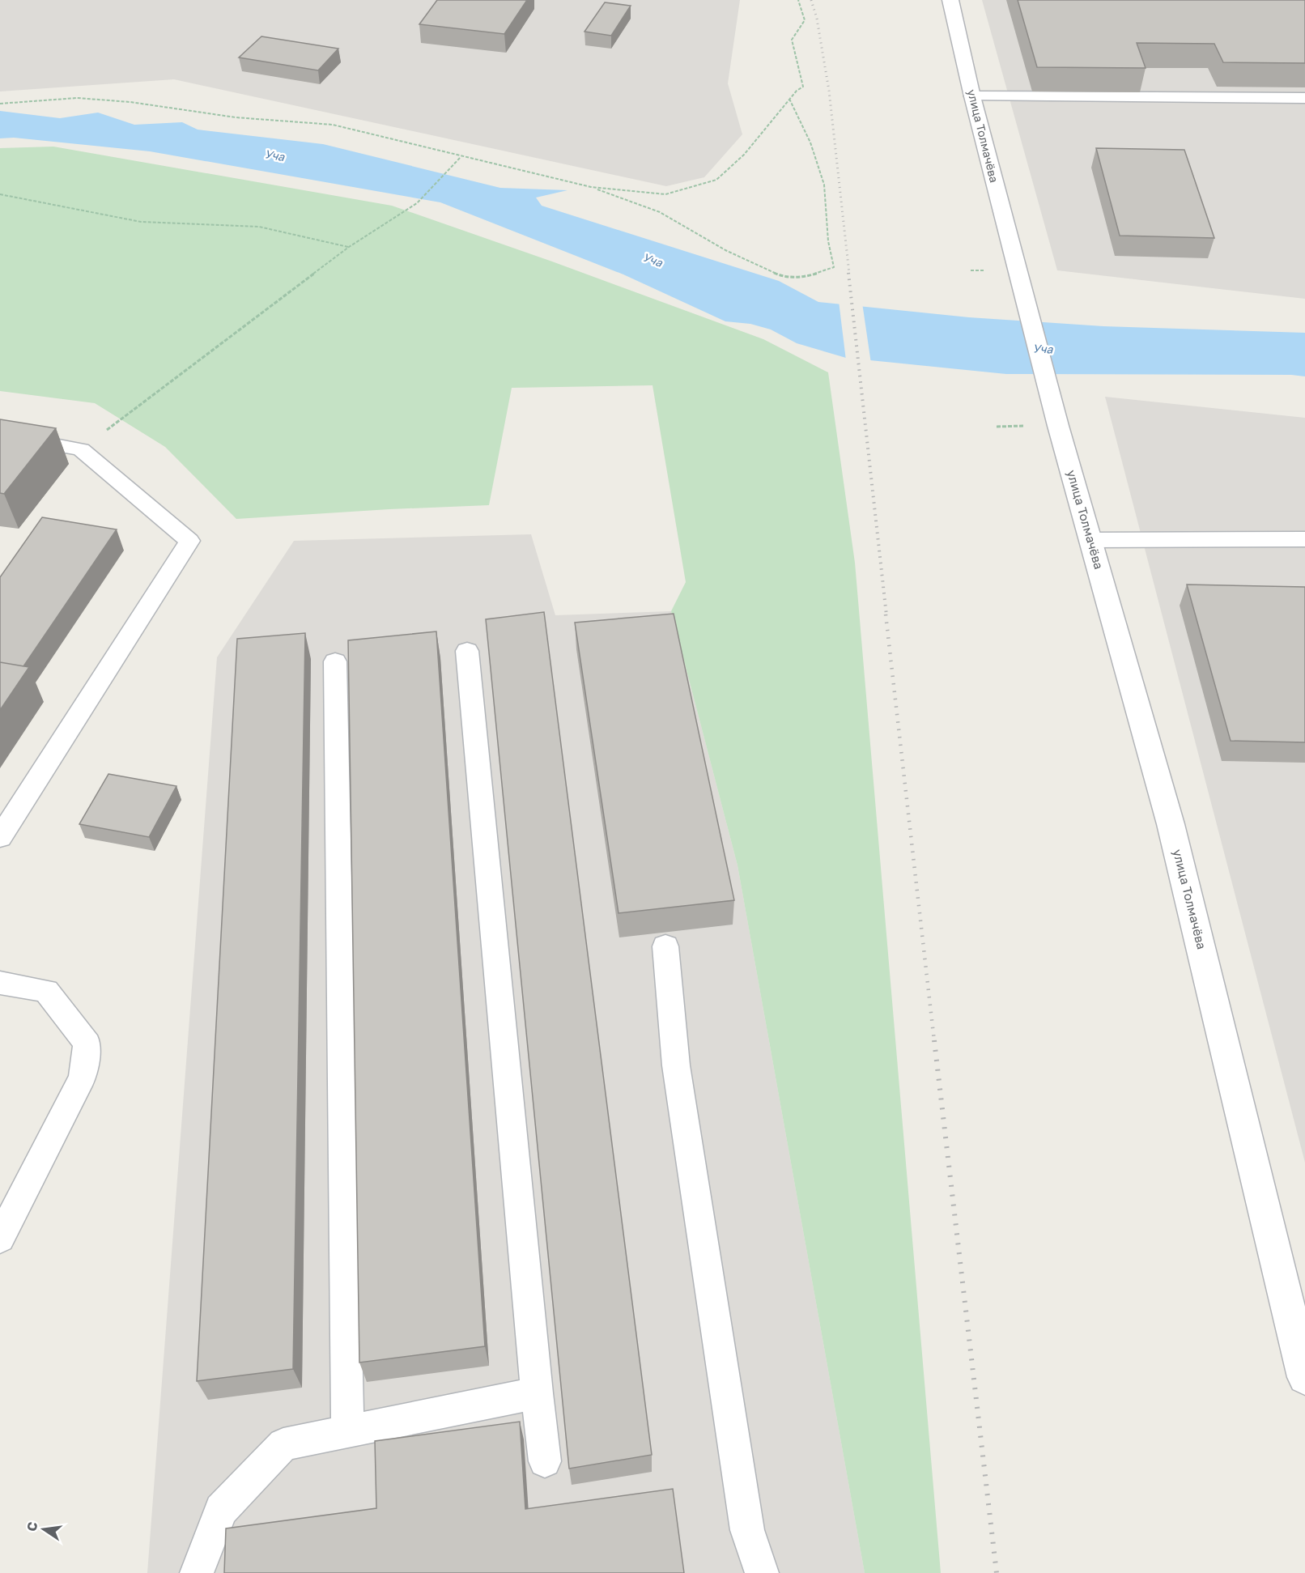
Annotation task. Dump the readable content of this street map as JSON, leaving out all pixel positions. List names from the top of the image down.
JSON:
{
  "streets": {
    "street": ["улица Толмачёва"]
  },
  "water": ["Уча"],
  "north": "left"
}
